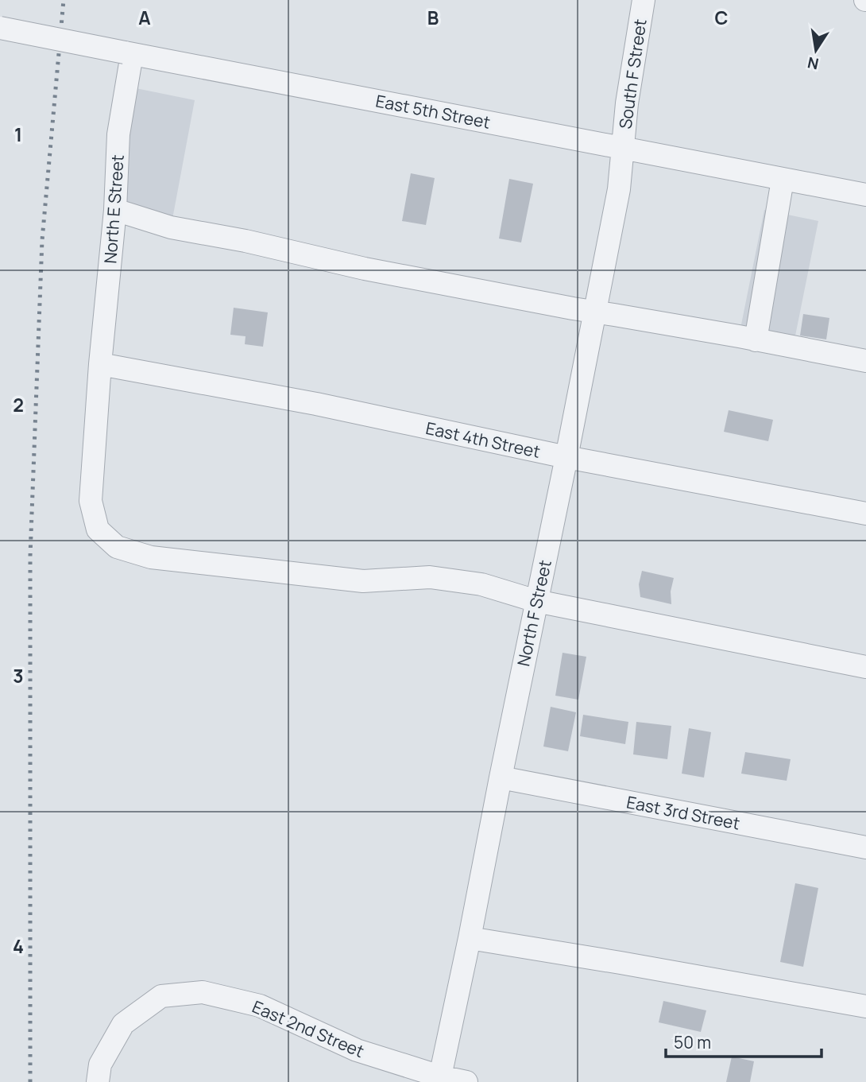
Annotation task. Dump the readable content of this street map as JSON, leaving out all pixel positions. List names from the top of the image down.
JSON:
{
  "streets": {
    "street": [
      "South F Street",
      "East 5th Street",
      "North E Street",
      "East 4th Street",
      "North F Street",
      "East 3rd Street",
      "East 2nd Street"
    ]
  },
  "crossings": [
    ["South F Street", "East 5th Street"],
    ["South F Street", "North F Street"],
    ["East 5th Street", "North E Street"],
    ["East 5th Street", "North F Street"],
    ["North E Street", "East 4th Street"],
    ["North E Street", "North F Street"],
    ["East 4th Street", "North F Street"],
    ["North F Street", "East 3rd Street"],
    ["North F Street", "East 2nd Street"]
  ],
  "scale_bar": "50 m",
  "north": "bottom",
  "grid": {
    "columns": ["A", "B", "C"],
    "rows": [
      "1",
      "2",
      "3",
      "4"
    ]
  }
}
